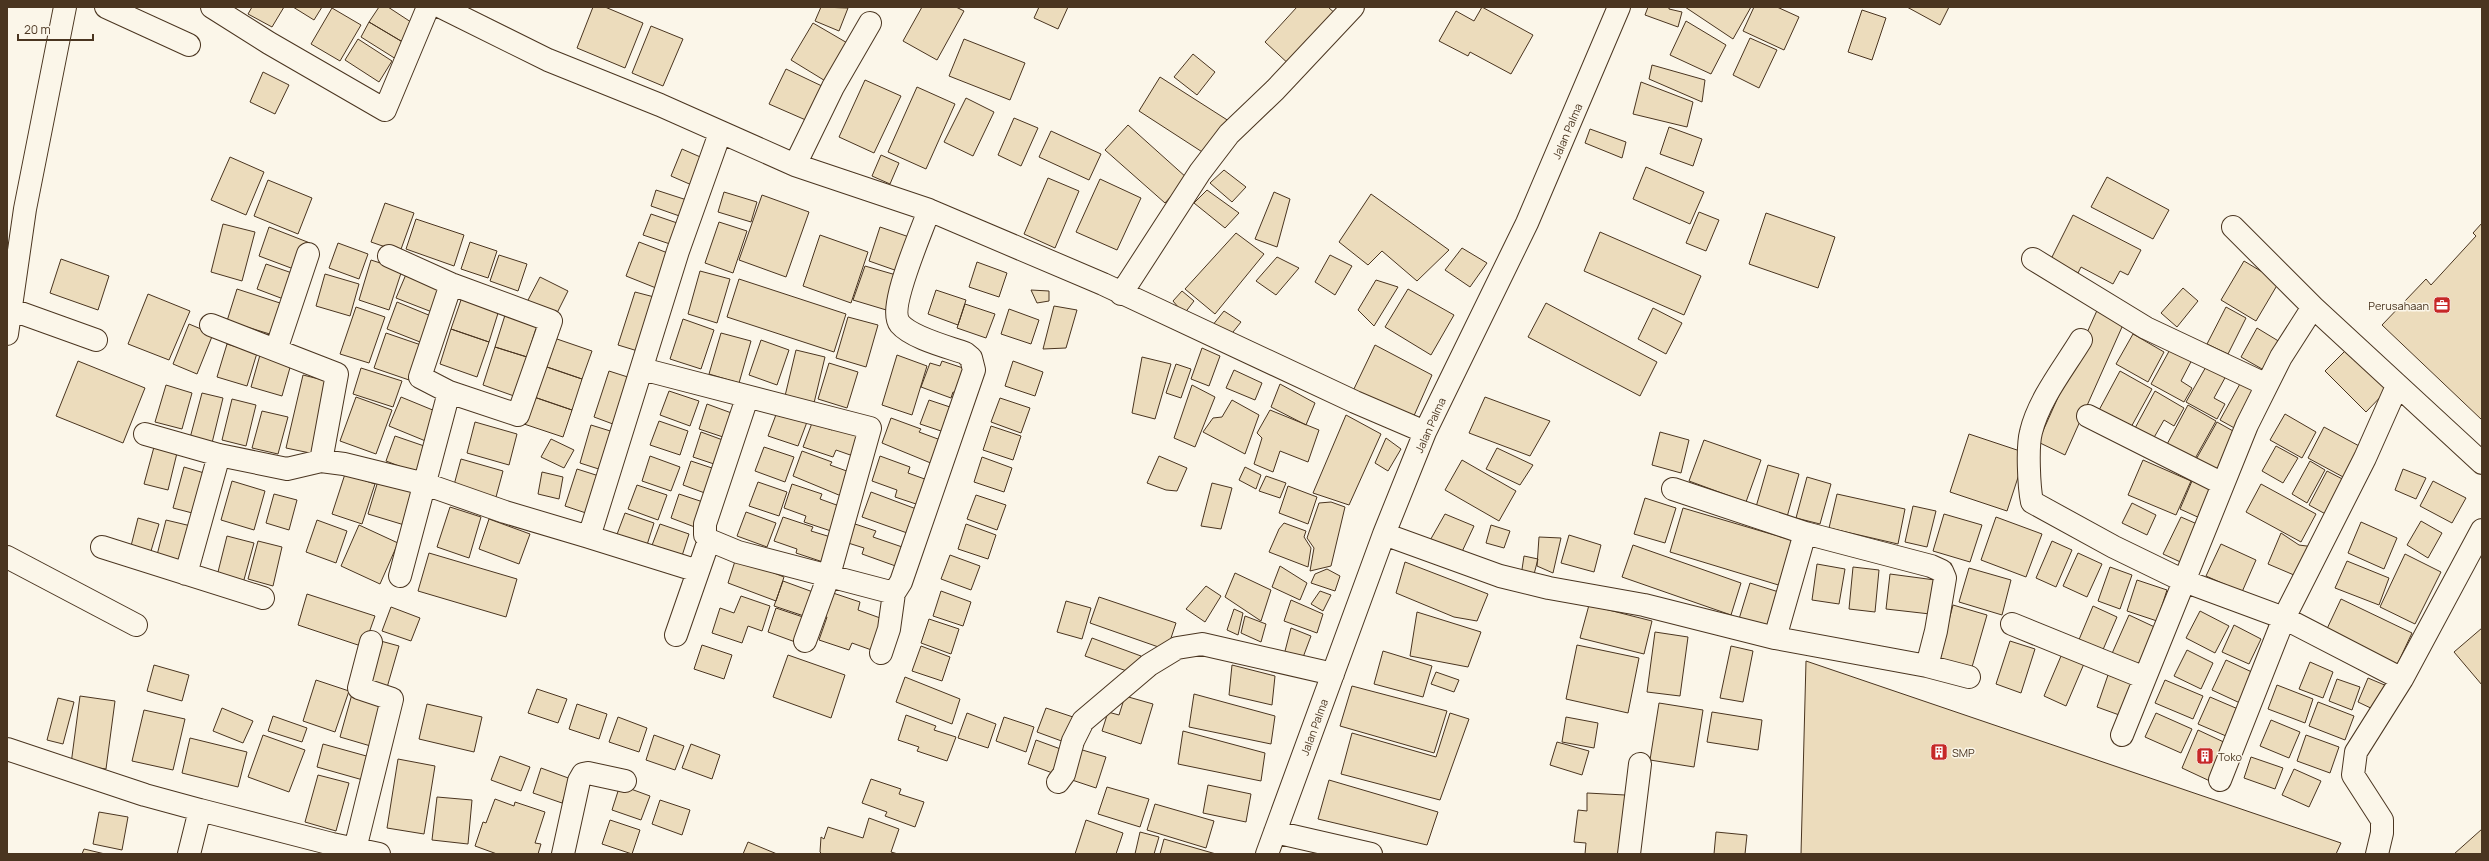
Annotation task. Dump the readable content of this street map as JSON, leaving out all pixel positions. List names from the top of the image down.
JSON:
{
  "streets": {
    "street": ["Jalan Palma"]
  },
  "places": {
    "office": ["Perusahaan"],
    "building": ["SMP", "Toko"]
  },
  "scale_bar": "20 m"
}
